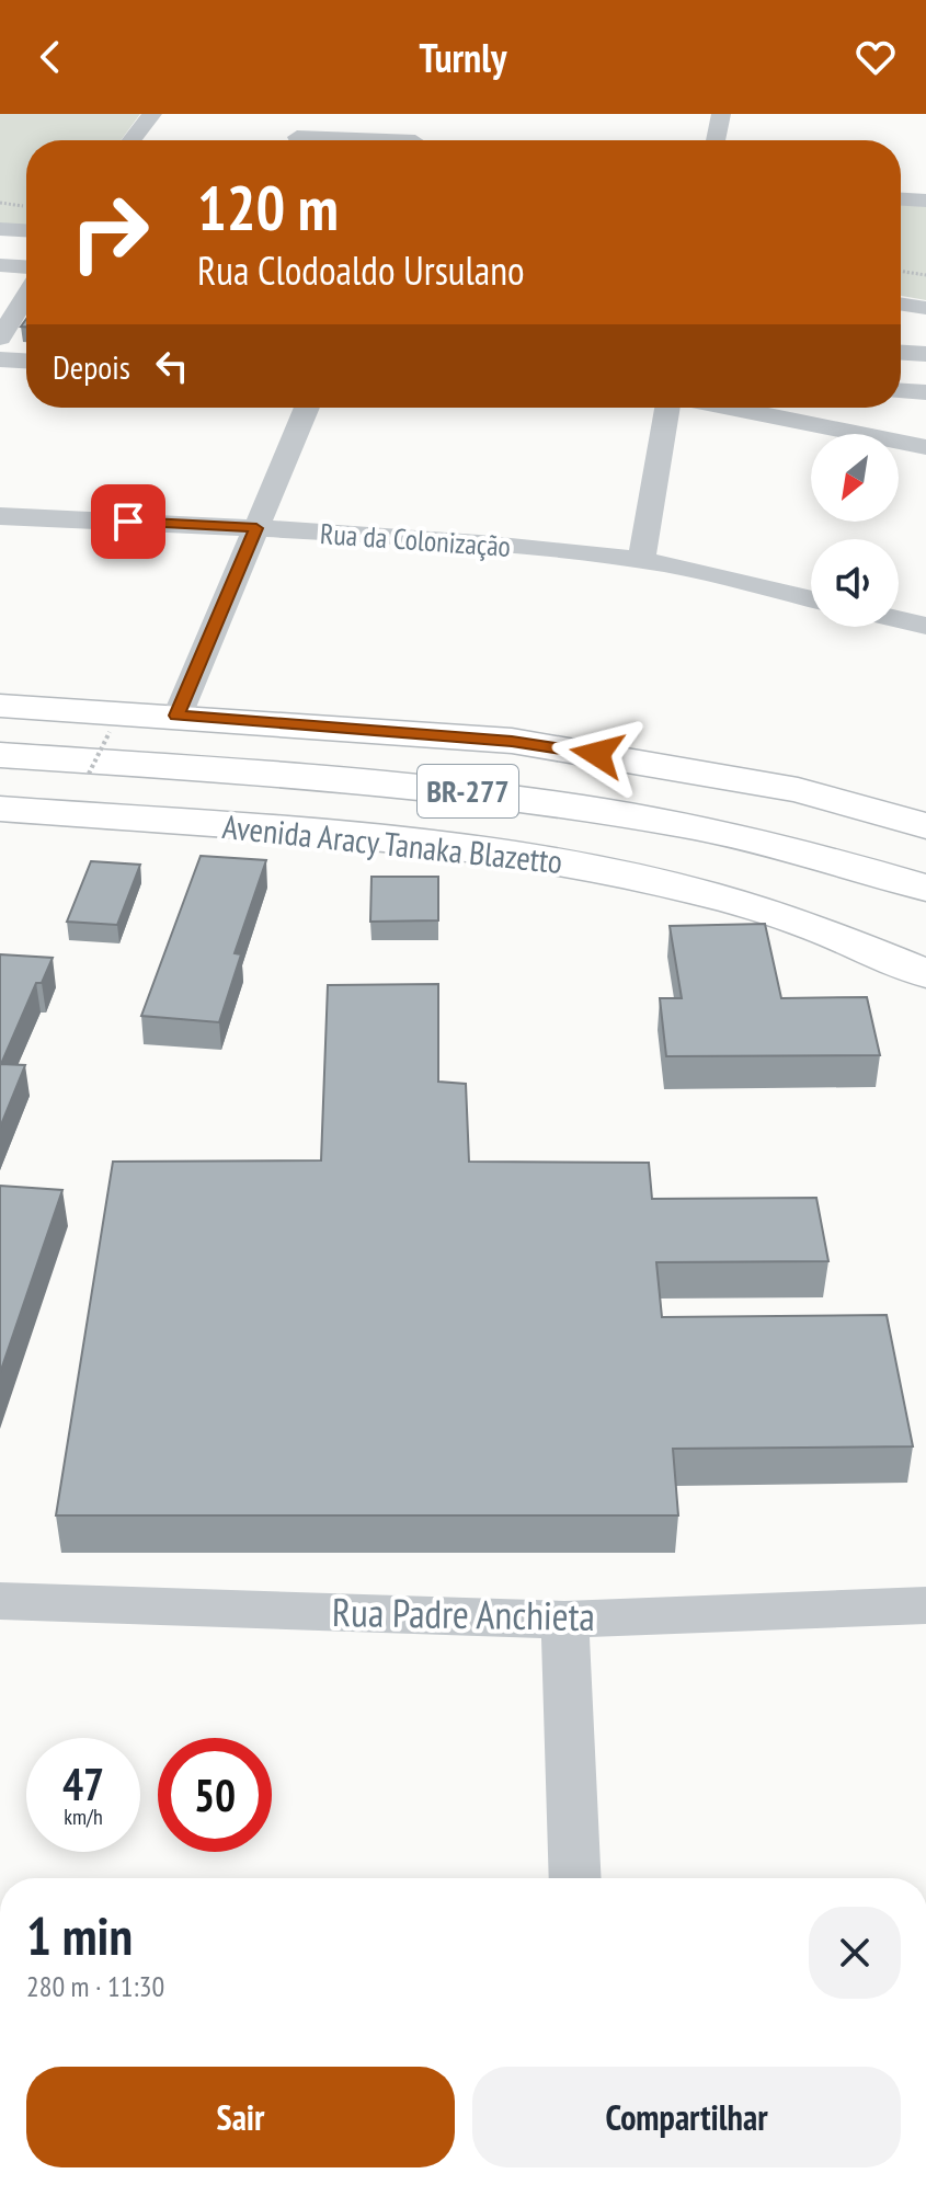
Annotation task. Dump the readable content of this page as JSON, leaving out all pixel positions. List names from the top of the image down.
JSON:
{
  "streets": {
    "main road": ["BR-277", "Avenida Aracy Tanaka Blazetto"],
    "street": ["Rua da Colonização", "Rua Padre Anchieta"]
  },
  "north": "bottom left",
  "page": {
    "header": "Turnly",
    "turn": ["120 m", "Rua Clodoaldo Ursulano"],
    "then": "Depois",
    "speed": "47 km/h",
    "limit": "50",
    "heading": ["1 min", "280 m · 11:30"],
    "buttons": ["Sair", "Compartilhar"]
  }
}
